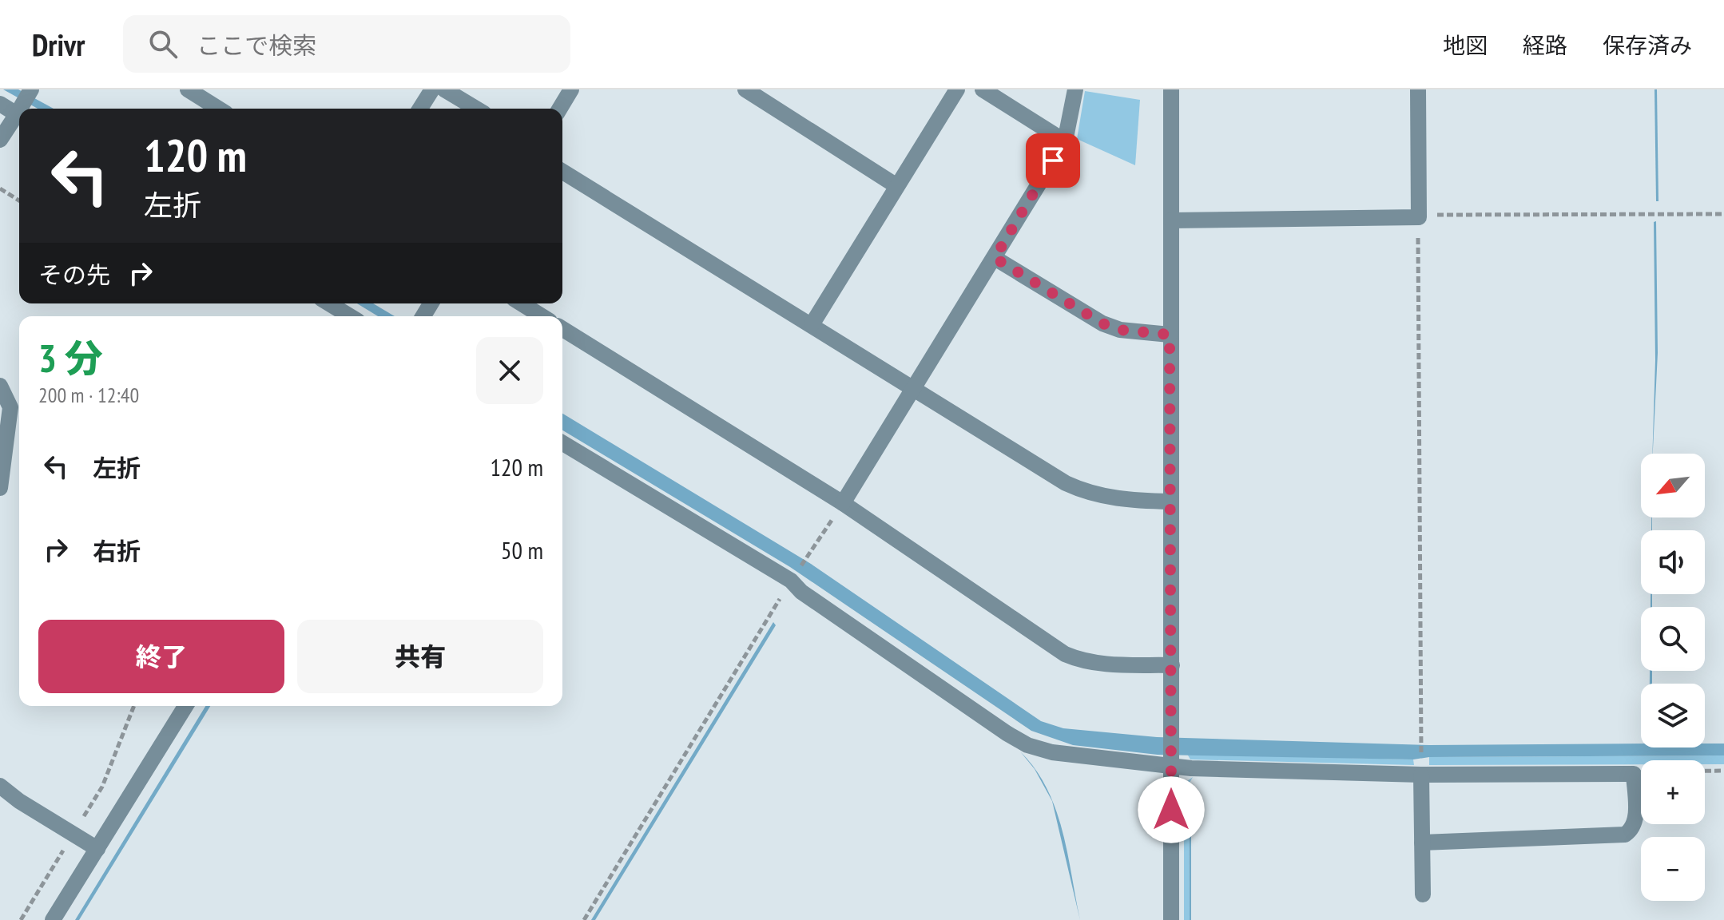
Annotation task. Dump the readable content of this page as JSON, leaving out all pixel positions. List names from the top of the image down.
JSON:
{
  "north": "bottom left",
  "page": {
    "header": "Drivr",
    "search": "ここで検索",
    "nav": ["地図", "経路", "保存済み"],
    "turn": ["120 m", "左折"],
    "then": "その先",
    "heading": ["3 分", "200 m · 12:40"],
    "list": [
      {
        "name": "左折",
        "value": "120 m"
      },
      {
        "name": "右折",
        "value": "50 m"
      }
    ],
    "map_buttons": ["+", "−"],
    "buttons": ["終了", "共有"]
  }
}
